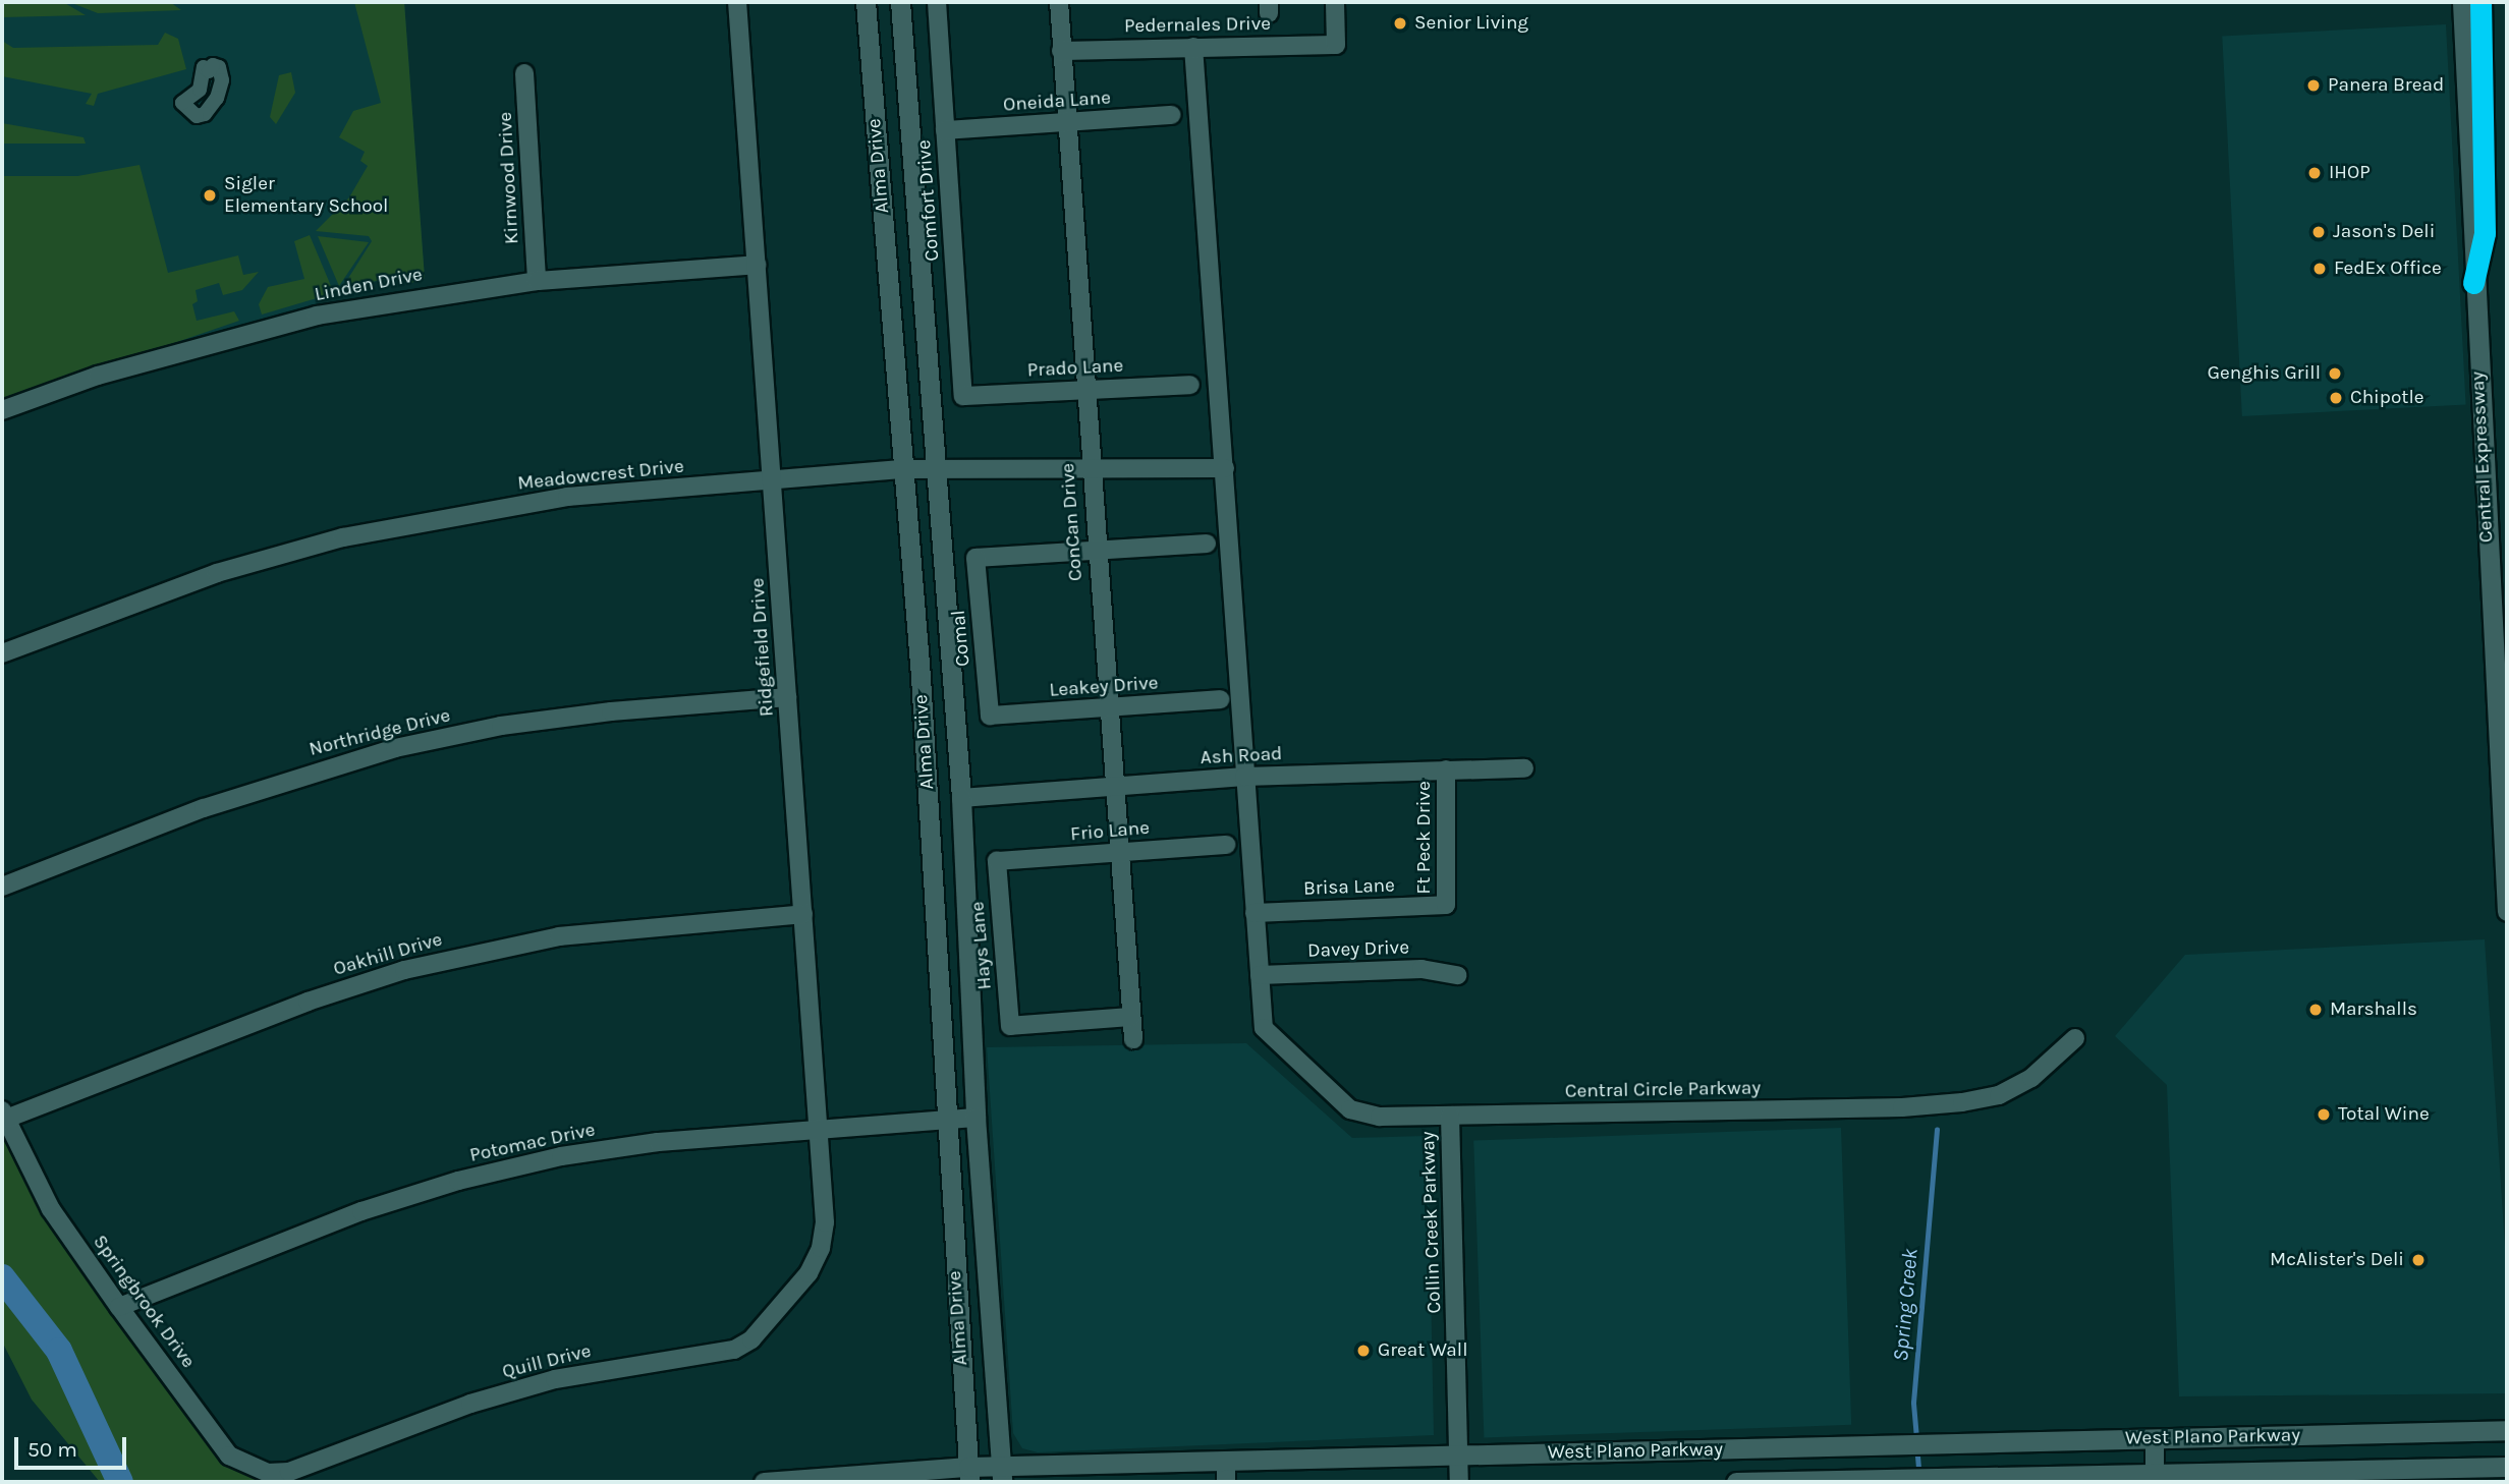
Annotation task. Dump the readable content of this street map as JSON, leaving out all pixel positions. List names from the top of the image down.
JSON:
{
  "streets": {
    "main road": ["Alma Drive", "Central Expressway", "West Plano Parkway"],
    "street": [
      "Pedernales Drive",
      "Oneida Lane",
      "Kirnwood Drive",
      "Comfort Drive",
      "Linden Drive",
      "Prado Lane",
      "Meadowcrest Drive",
      "ConCan Drive",
      "Comal",
      "Ridgefield Drive",
      "Leakey Drive",
      "Northridge Drive",
      "Ash Road",
      "Frio Lane",
      "Ft Peck Drive",
      "Brisa Lane",
      "Hays Lane",
      "Davey Drive",
      "Oakhill Drive",
      "Central Circle Parkway",
      "Potomac Drive",
      "Collin Creek Parkway",
      "Springbrook Drive",
      "Quill Drive"
    ]
  },
  "crossings": [
    ["Pedernales Drive", "ConCan Drive"],
    ["Oneida Lane", "Comfort Drive"],
    ["Oneida Lane", "ConCan Drive"],
    ["Alma Drive", "Meadowcrest Drive"],
    ["Alma Drive", "Ash Road"],
    ["Alma Drive", "Potomac Drive"],
    ["Alma Drive", "West Plano Parkway"],
    ["Kirnwood Drive", "Linden Drive"],
    ["Comfort Drive", "Prado Lane"],
    ["Linden Drive", "Ridgefield Drive"],
    ["Prado Lane", "ConCan Drive"],
    ["Meadowcrest Drive", "ConCan Drive"],
    ["Meadowcrest Drive", "Ridgefield Drive"],
    ["ConCan Drive", "Comal"],
    ["ConCan Drive", "Leakey Drive"],
    ["ConCan Drive", "Ash Road"],
    ["ConCan Drive", "Frio Lane"],
    ["ConCan Drive", "Hays Lane"],
    ["Comal", "Leakey Drive"],
    ["Ridgefield Drive", "Northridge Drive"],
    ["Ridgefield Drive", "Oakhill Drive"],
    ["Ridgefield Drive", "Potomac Drive"],
    ["Ridgefield Drive", "Quill Drive"],
    ["Ash Road", "Ft Peck Drive"],
    ["Frio Lane", "Hays Lane"],
    ["Ft Peck Drive", "Brisa Lane"],
    ["Davey Drive", "Central Circle Parkway"],
    ["Oakhill Drive", "Springbrook Drive"],
    ["Central Circle Parkway", "Collin Creek Parkway"],
    ["Potomac Drive", "Springbrook Drive"],
    ["Collin Creek Parkway", "West Plano Parkway"],
    ["Springbrook Drive", "Quill Drive"]
  ],
  "water": ["Spring Creek"],
  "places": [
    "Senior Living",
    "Panera Bread",
    "IHOP",
    "Sigler Elementary School",
    "Jason's Deli",
    "FedEx Office",
    "Genghis Grill",
    "Chipotle",
    "Marshalls",
    "Total Wine",
    "McAlister's Deli",
    "Great Wall"
  ],
  "scale_bar": "50 m"
}
